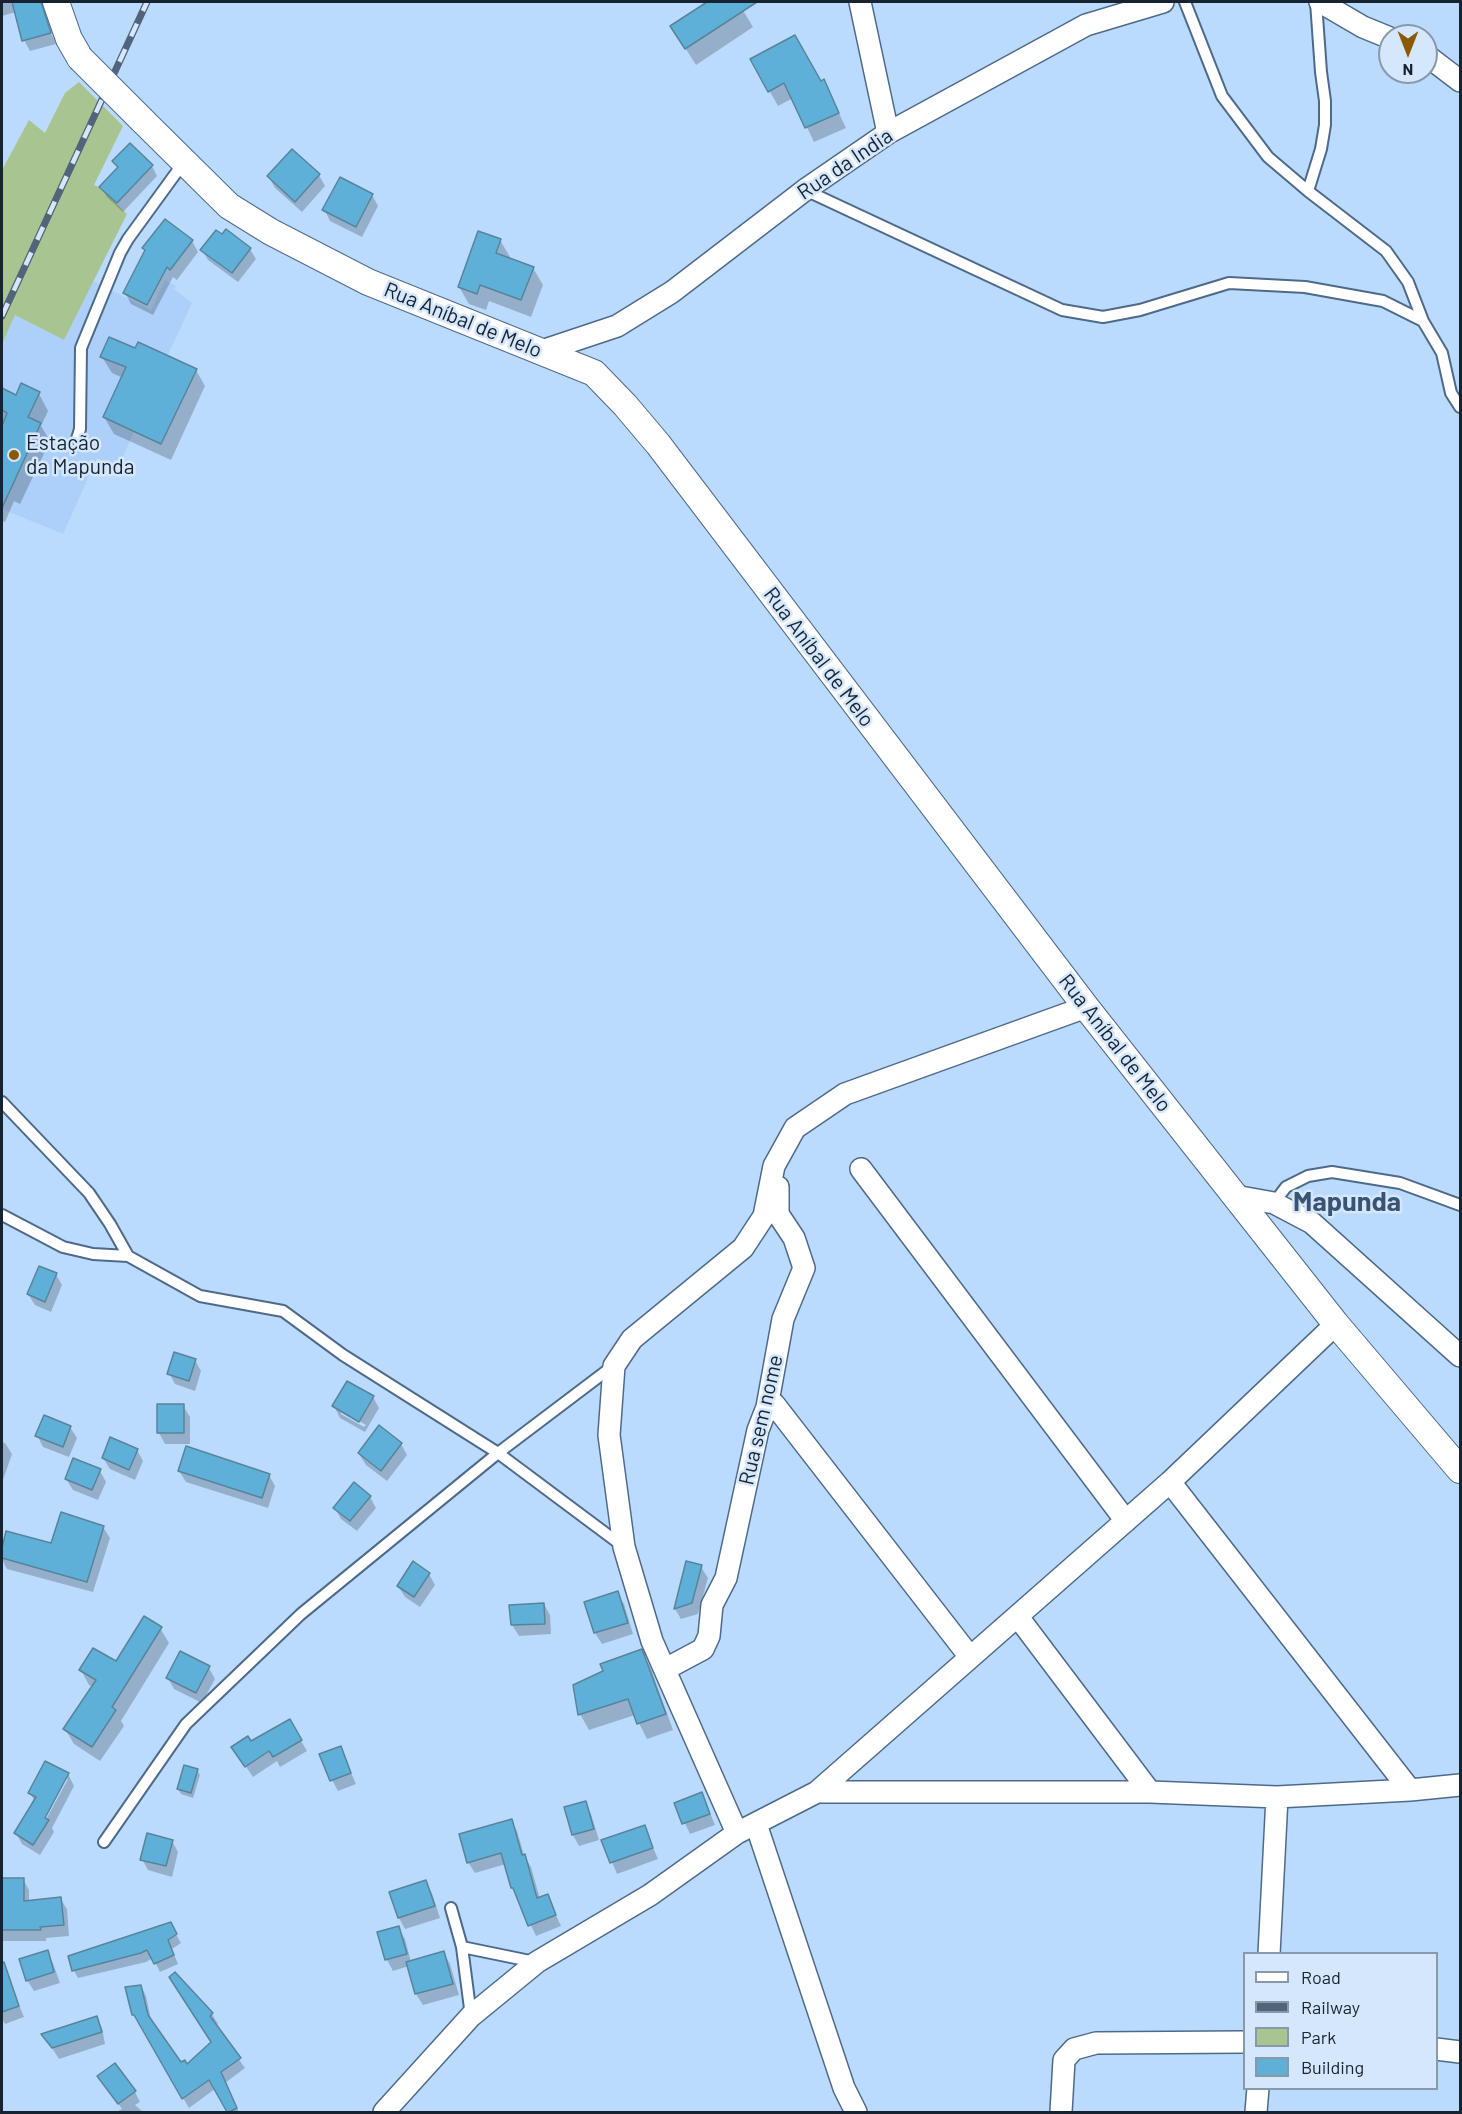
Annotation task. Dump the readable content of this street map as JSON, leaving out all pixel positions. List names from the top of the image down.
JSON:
{
  "streets": {
    "street": ["Rua da India", "Rua Aníbal de Melo", "Rua sem nome"]
  },
  "crossings": [
    ["Rua da India", "Rua Aníbal de Melo"]
  ],
  "districts": ["Mapunda"],
  "places": ["Estação da Mapunda"],
  "legend": [
    "Road",
    "Railway",
    "Park",
    "Building"
  ],
  "north": "bottom"
}
